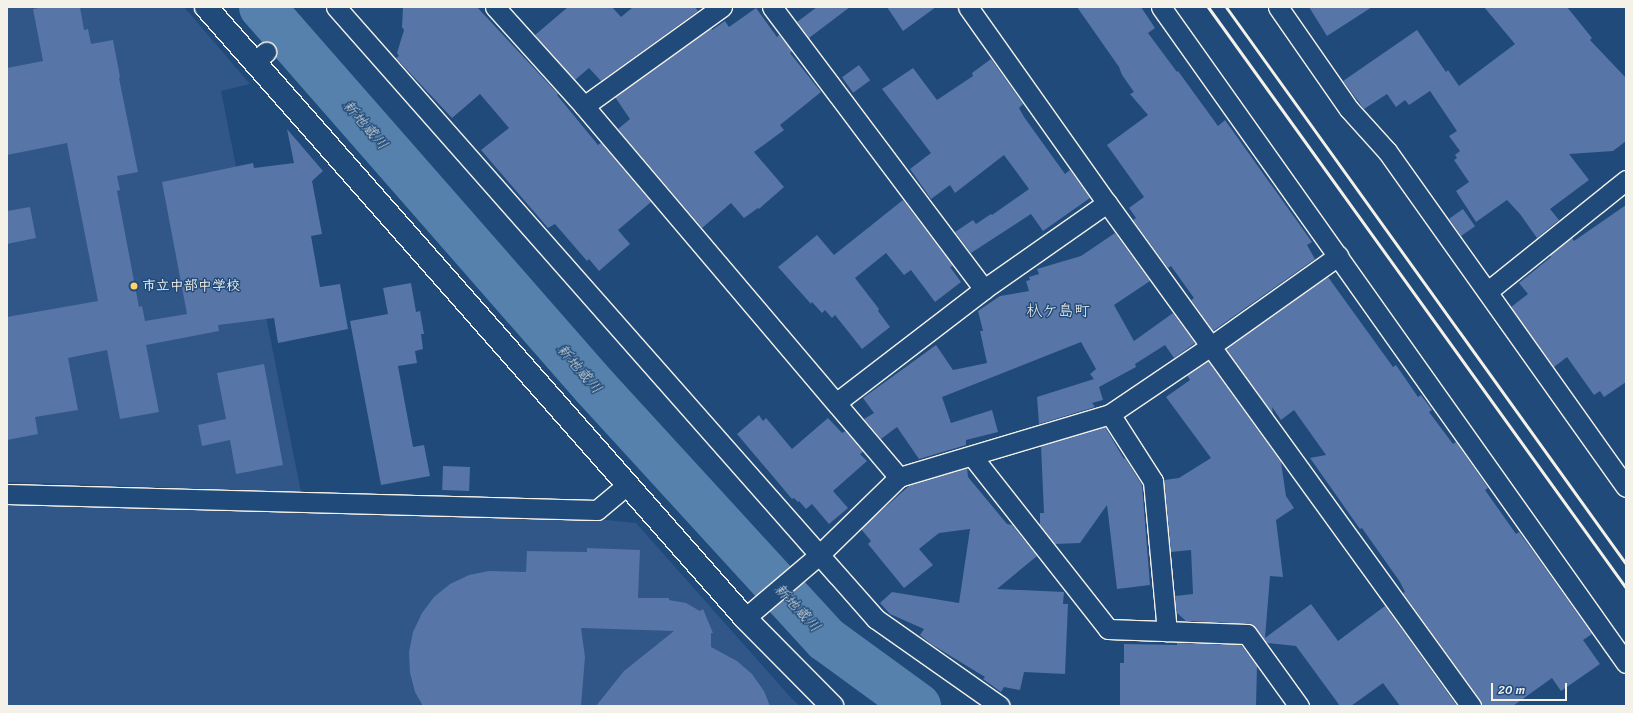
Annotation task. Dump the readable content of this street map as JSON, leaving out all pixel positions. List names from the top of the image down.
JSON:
{
  "districts": ["杁ケ島町"],
  "water": ["新地蔵川"],
  "places": ["市立中部中学校"],
  "scale_bar": "20 m"
}
